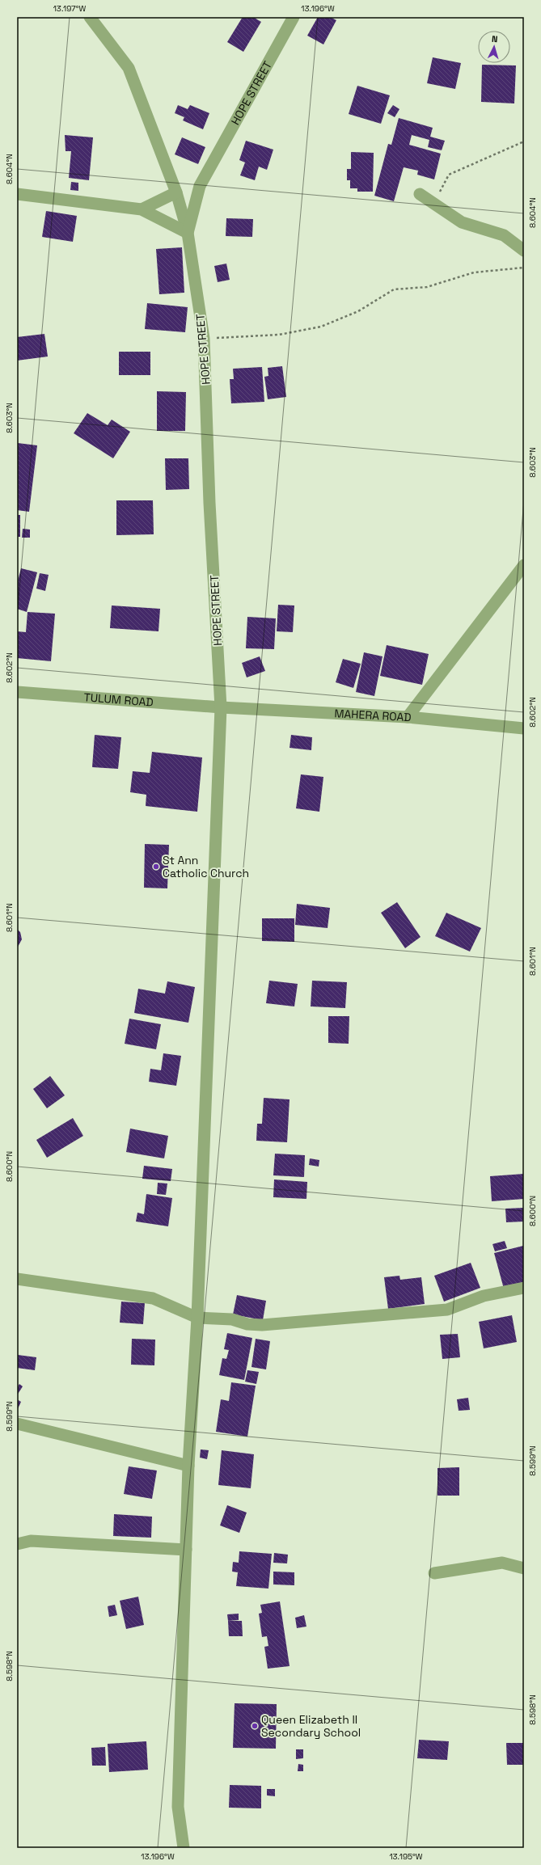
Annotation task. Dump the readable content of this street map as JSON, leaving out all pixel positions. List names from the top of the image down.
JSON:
{
  "streets": {
    "street": ["HOPE STREET", "TULUM ROAD", "MAHERA ROAD"]
  },
  "crossings": [
    ["HOPE STREET", "TULUM ROAD"],
    ["HOPE STREET", "MAHERA ROAD"],
    ["TULUM ROAD", "MAHERA ROAD"]
  ],
  "places": ["St Ann Catholic Church", "Queen Elizabeth II Secondary School"],
  "north": "top",
  "coordinates": [
    "13.197°W",
    "13.196°W",
    "8.604°N",
    "8.603°N",
    "8.602°N",
    "8.601°N",
    "8.600°N",
    "8.599°N",
    "8.598°N",
    "13.195°W"
  ]
}
